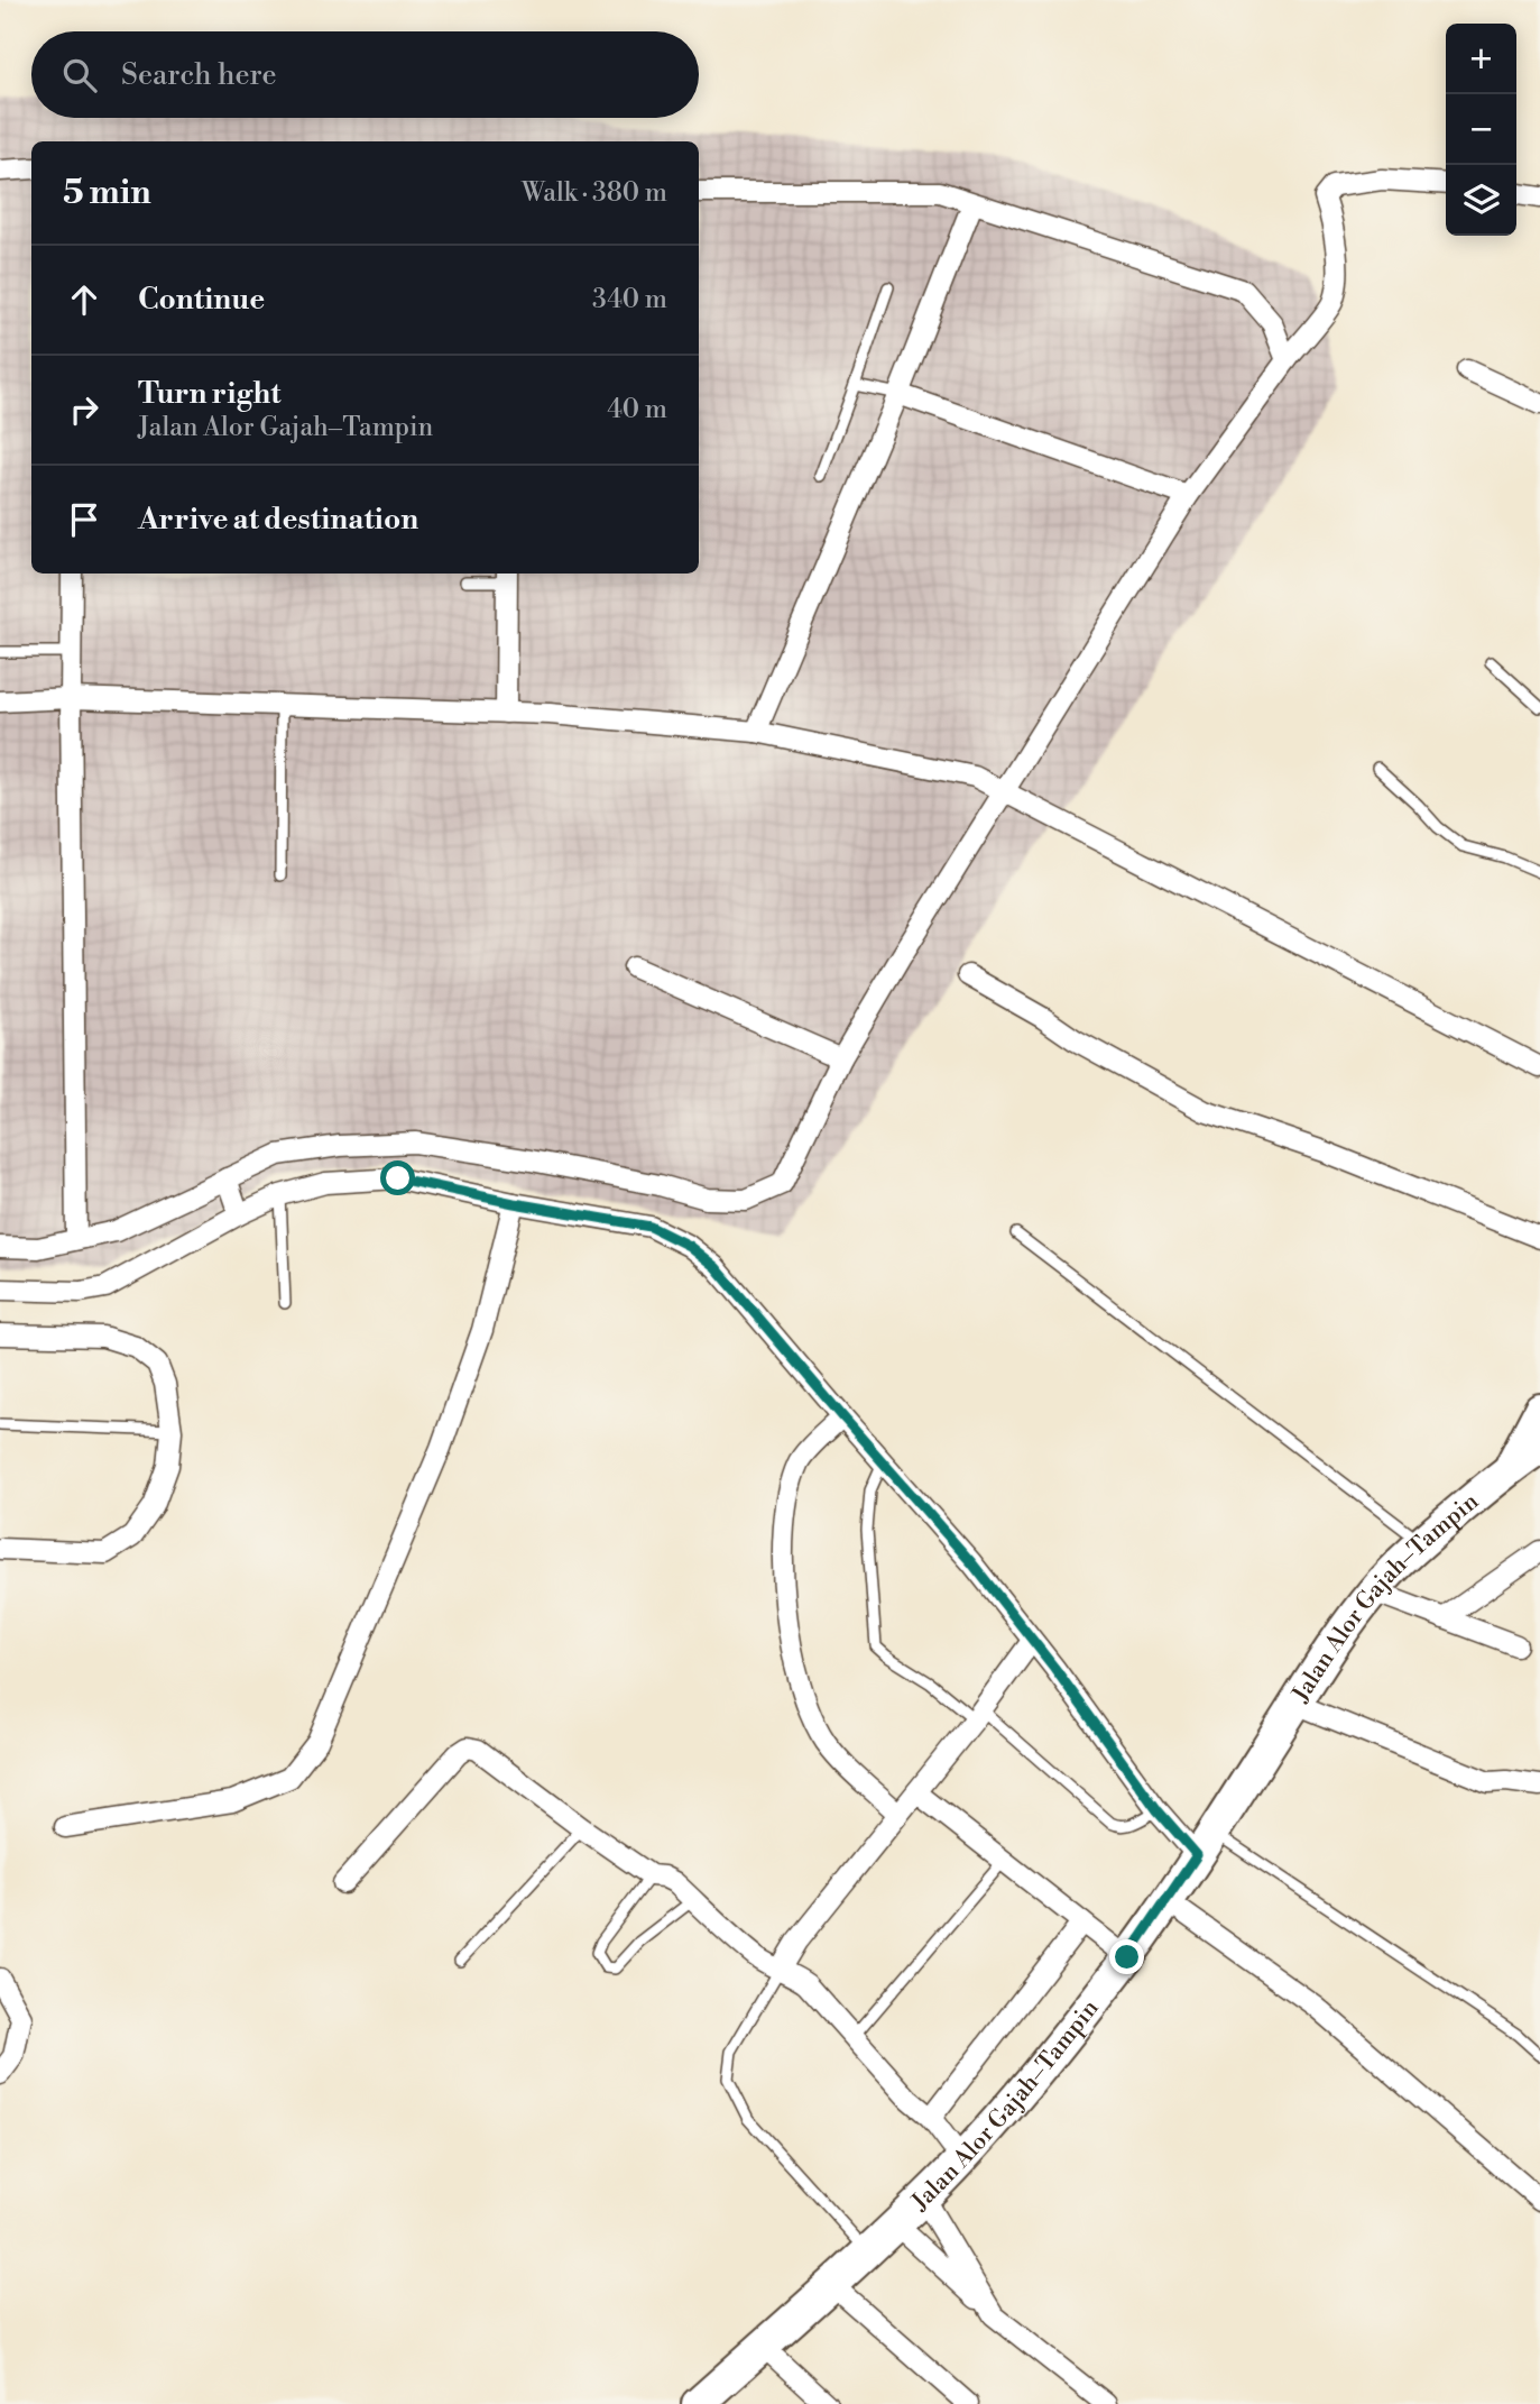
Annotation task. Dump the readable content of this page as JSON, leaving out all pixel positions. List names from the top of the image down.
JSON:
{
  "streets": {
    "main road": ["Jalan Alor Gajah–Tampin"]
  },
  "page": {
    "map_buttons": ["+", "−"],
    "search": "Search here",
    "heading": ["5 min", "Walk · 380 m"],
    "list": [
      ["Continue", "340 m"],
      ["Turn right", "Jalan Alor Gajah–Tampin", "40 m"],
      "Arrive at destination"
    ]
  }
}
